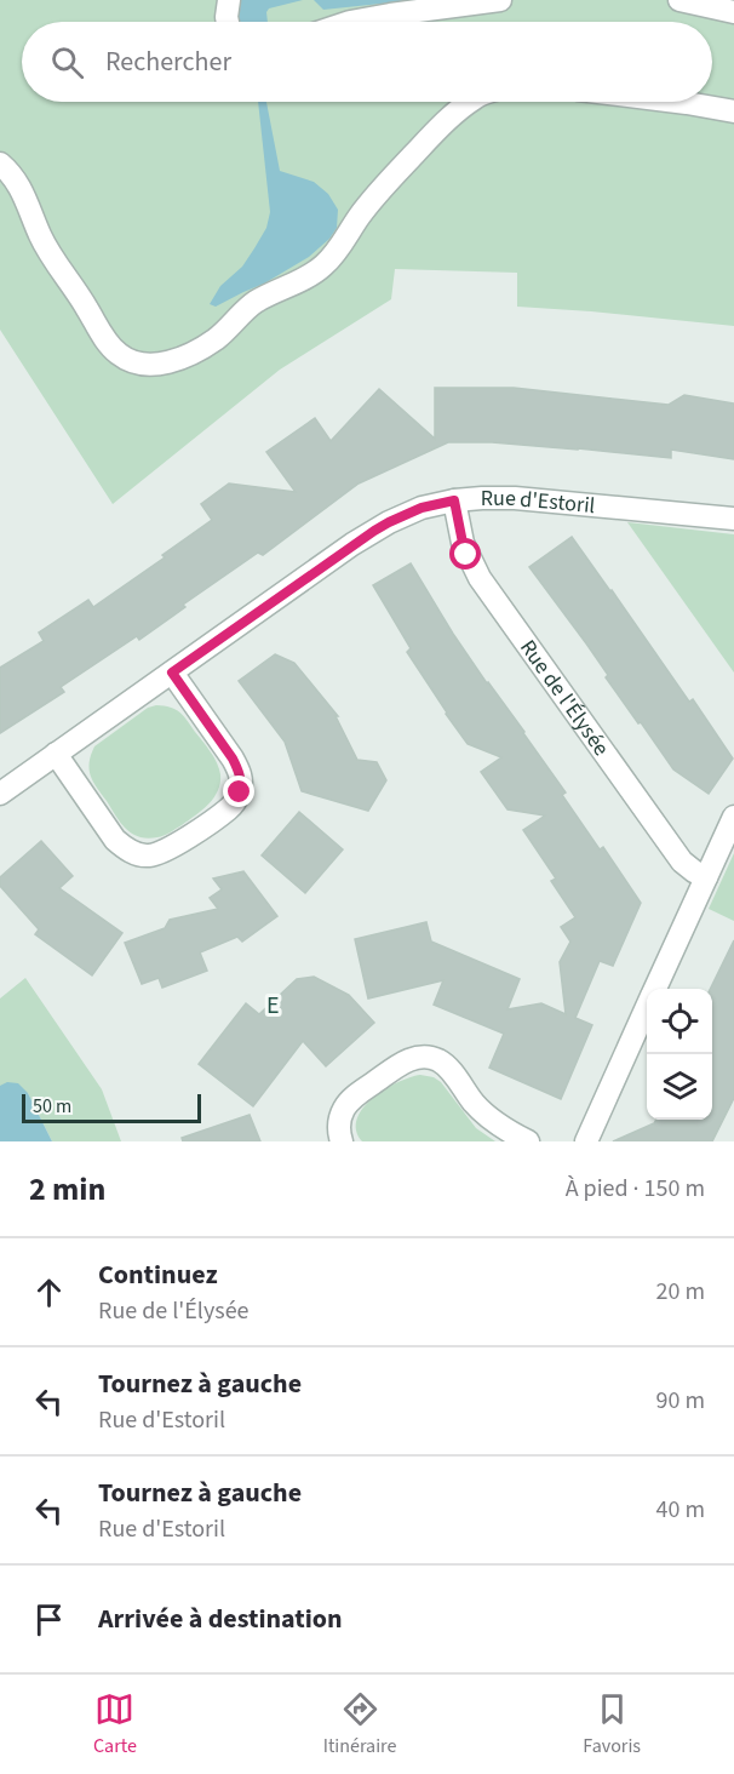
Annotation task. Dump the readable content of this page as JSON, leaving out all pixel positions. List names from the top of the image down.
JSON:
{
  "streets": {
    "street": ["Rue d'Estoril", "Rue de l'Élysée"]
  },
  "crossings": [
    ["Rue d'Estoril", "Rue de l'Élysée"]
  ],
  "districts": ["E"],
  "scale_bar": "50 m",
  "page": {
    "search": "Rechercher",
    "scale": "50 m",
    "heading": ["2 min", "À pied · 150 m"],
    "list": [
      ["Continuez", "Rue de l'Élysée", "20 m"],
      ["Tournez à gauche", "Rue d'Estoril", "90 m"],
      ["Tournez à gauche", "Rue d'Estoril", "40 m"],
      "Arrivée à destination"
    ],
    "nav": ["Carte", "Itinéraire", "Favoris"]
  }
}
